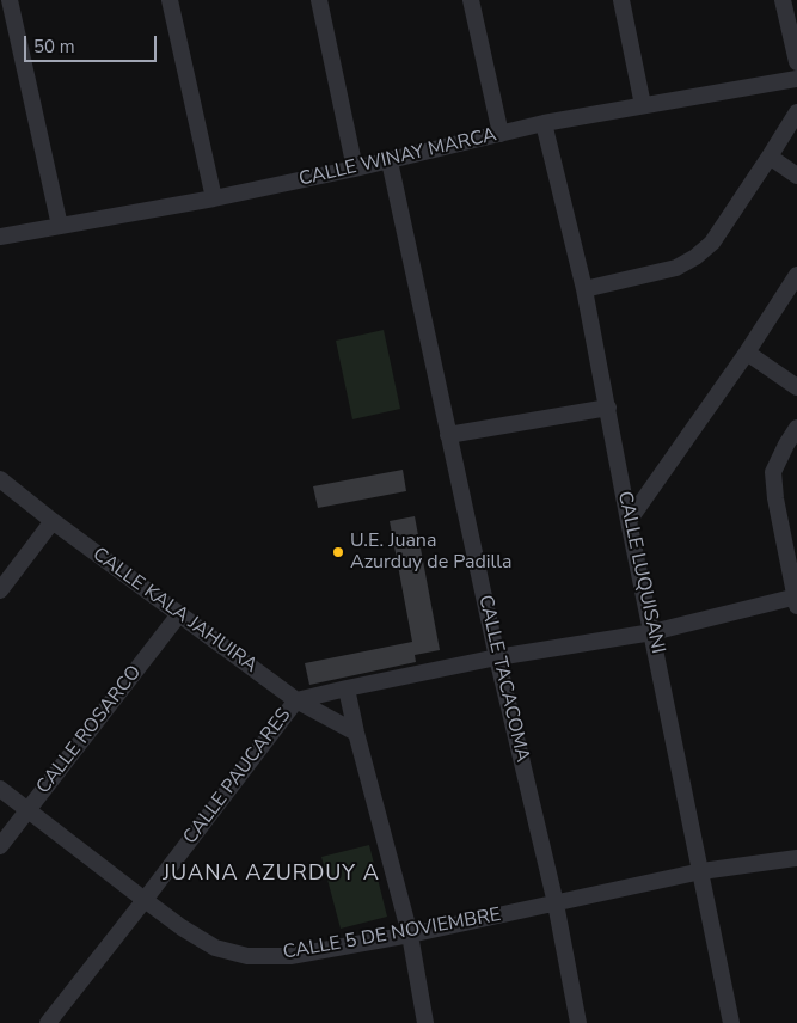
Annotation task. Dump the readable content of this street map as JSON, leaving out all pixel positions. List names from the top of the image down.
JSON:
{
  "streets": {
    "street": [
      "CALLE WINAY MARCA",
      "CALLE LUQUISANI",
      "CALLE KALA JAHUIRA",
      "CALLE TACACOMA",
      "CALLE ROSARCO",
      "CALLE PAUCARES",
      "CALLE 5 DE NOVIEMBRE"
    ]
  },
  "crossings": [
    ["CALLE WINAY MARCA", "CALLE LUQUISANI"],
    ["CALLE WINAY MARCA", "CALLE TACACOMA"],
    ["CALLE LUQUISANI", "CALLE 5 DE NOVIEMBRE"],
    ["CALLE KALA JAHUIRA", "CALLE ROSARCO"],
    ["CALLE KALA JAHUIRA", "CALLE PAUCARES"],
    ["CALLE TACACOMA", "CALLE 5 DE NOVIEMBRE"],
    ["CALLE ROSARCO", "CALLE 5 DE NOVIEMBRE"],
    ["CALLE PAUCARES", "CALLE 5 DE NOVIEMBRE"]
  ],
  "districts": ["JUANA AZURDUY A"],
  "places": ["U.E. Juana Azurduy de Padilla"],
  "scale_bar": "50 m"
}
